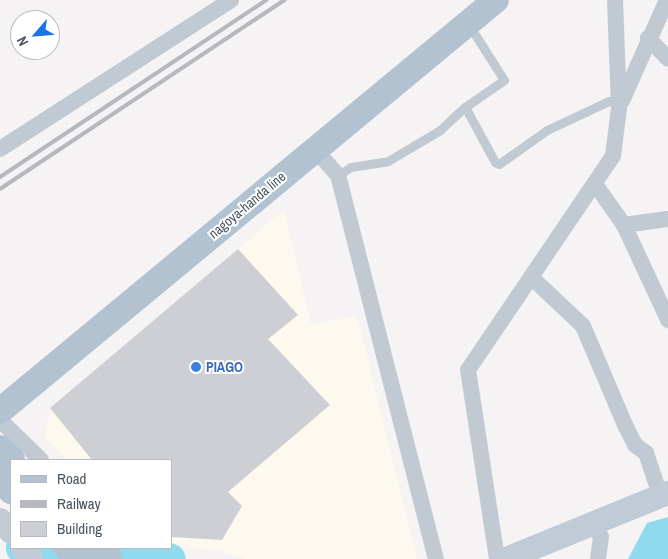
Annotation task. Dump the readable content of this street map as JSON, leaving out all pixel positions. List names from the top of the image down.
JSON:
{
  "streets": {
    "main road": ["nagoya-handa line"]
  },
  "places": ["PIAGO"],
  "legend": ["Road", "Railway", "Building"],
  "north": "bottom left"
}
